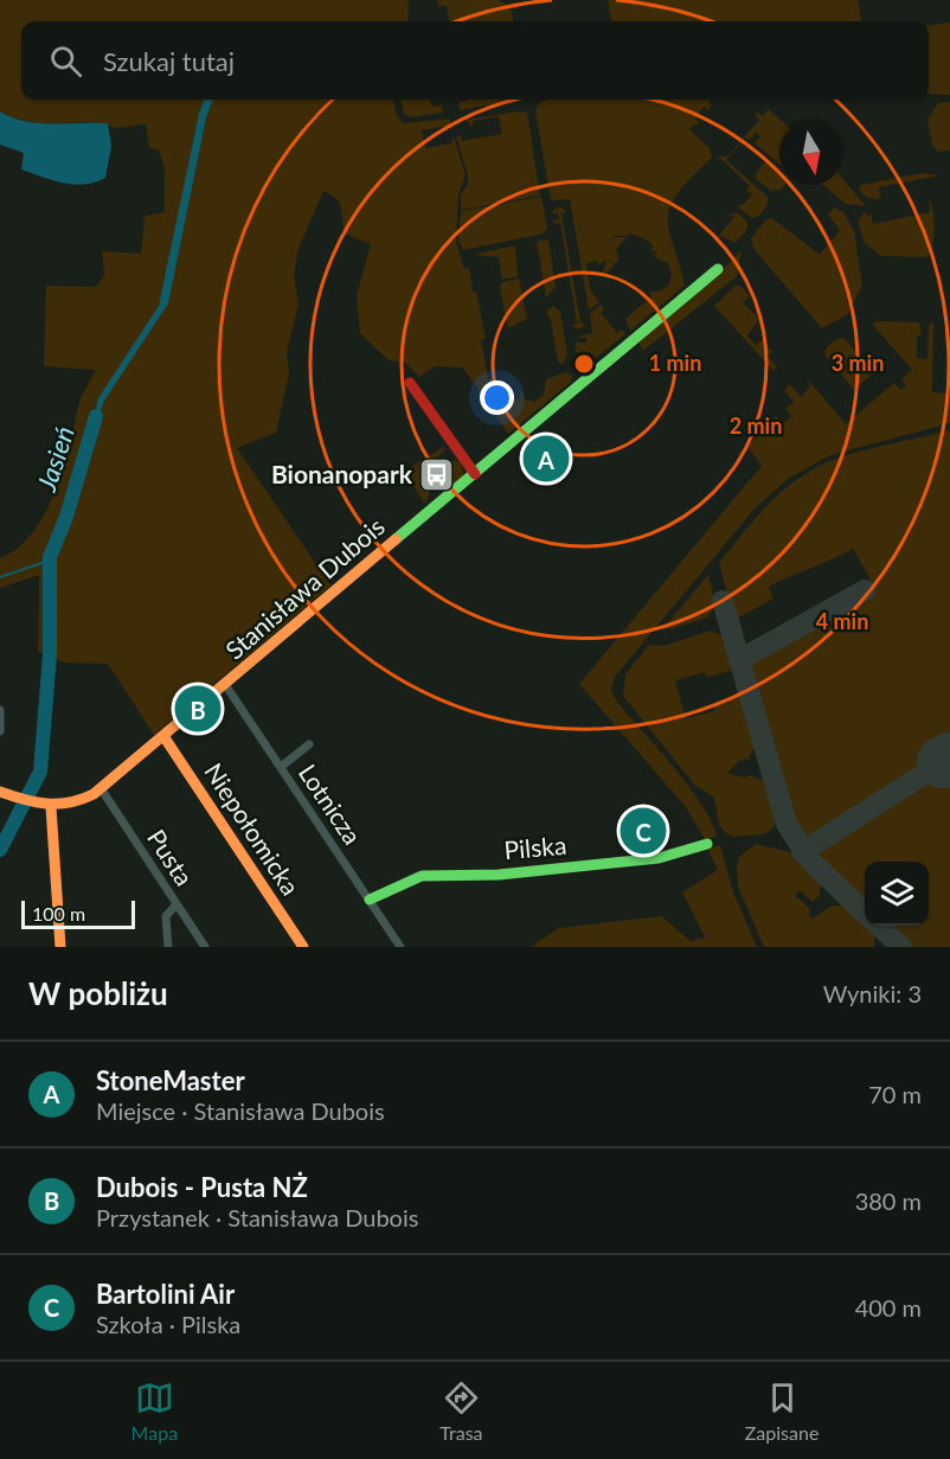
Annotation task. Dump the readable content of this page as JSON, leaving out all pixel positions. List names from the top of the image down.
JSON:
{
  "streets": {
    "street": [
      "Stanisława Dubois",
      "Lotnicza",
      "Niepołomicka",
      "Pilska",
      "Pusta"
    ]
  },
  "crossings": [
    ["Stanisława Dubois", "Lotnicza"],
    ["Stanisława Dubois", "Niepołomicka"],
    ["Stanisława Dubois", "Pusta"],
    ["Lotnicza", "Pilska"]
  ],
  "water": ["Jasień"],
  "places": {
    "bus stop": ["Bionanopark"]
  },
  "scale_bar": "100 m",
  "north": "bottom",
  "page": {
    "search": "Szukaj tutaj",
    "pins": ["A", "B", "C"],
    "scale": "100 m",
    "heading": ["W pobliżu", "Wyniki: 3"],
    "list": [
      {
        "mark": "A",
        "name": "StoneMaster",
        "note": "Miejsce · Stanisława Dubois",
        "value": "70 m"
      },
      {
        "mark": "B",
        "name": "Dubois - Pusta NŻ",
        "note": "Przystanek · Stanisława Dubois",
        "value": "380 m"
      },
      {
        "mark": "C",
        "name": "Bartolini Air",
        "note": "Szkoła · Pilska",
        "value": "400 m"
      }
    ],
    "nav": ["Mapa", "Trasa", "Zapisane"]
  },
  "rings": [
    "1 min",
    "3 min",
    "2 min",
    "4 min"
  ]
}
